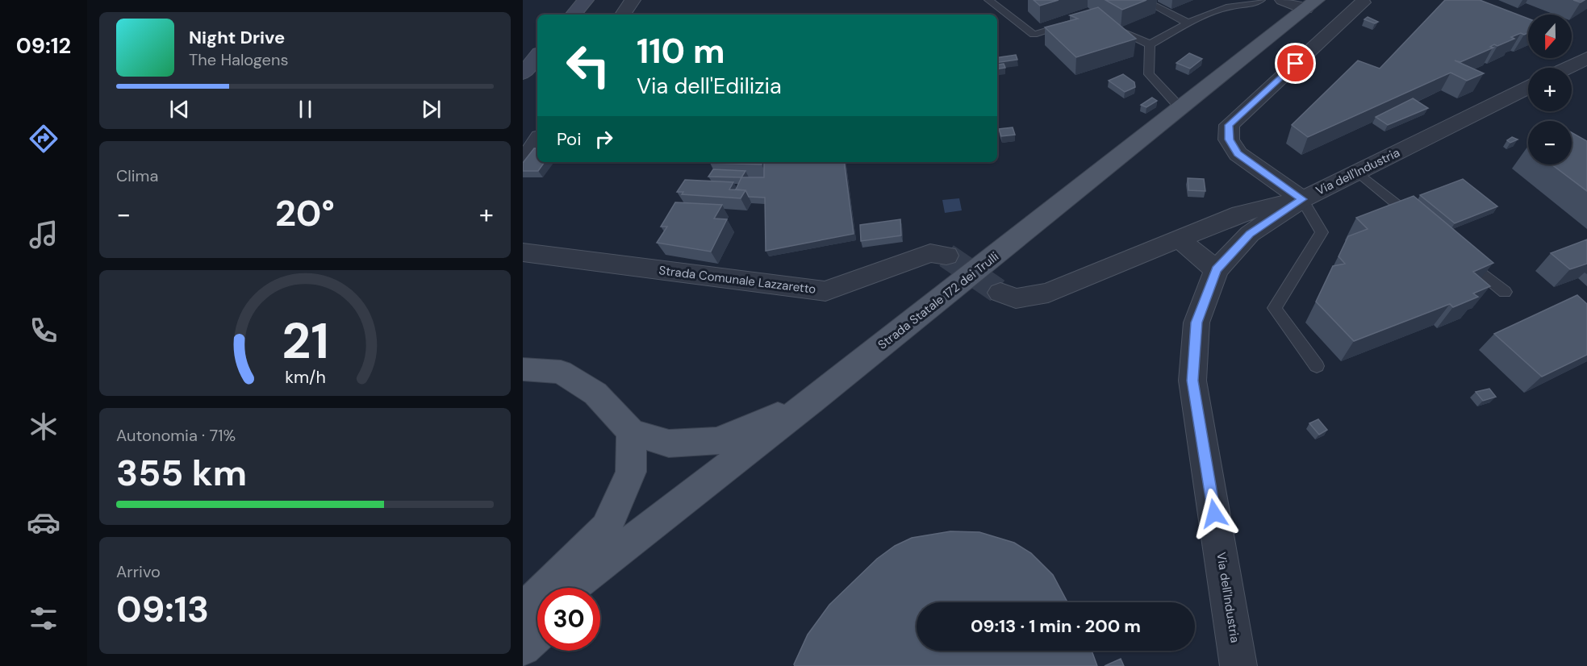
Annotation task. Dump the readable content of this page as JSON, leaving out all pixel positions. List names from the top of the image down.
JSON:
{
  "streets": {
    "main road": ["Strada Statale 172 dei Trulli"],
    "street": ["Via dell'Industria", "Strada Comunale Lazzaretto"]
  },
  "north": "bottom",
  "page": {
    "tabs": "09:12",
    "map_buttons": ["+", "−"],
    "turn": ["110 m", "Via dell'Edilizia"],
    "song": ["Night Drive", "The Halogens"],
    "then": "Poi",
    "tile": [
      "Clima",
      ["Autonomia · 71%", "355 km"],
      ["Arrivo", "09:13"]
    ],
    "heat": ["−", "20°", "+"],
    "limit": "30",
    "trip": "09:13 · 1 min · 200 m",
    "gauge": ["21", "km/h"]
  }
}
